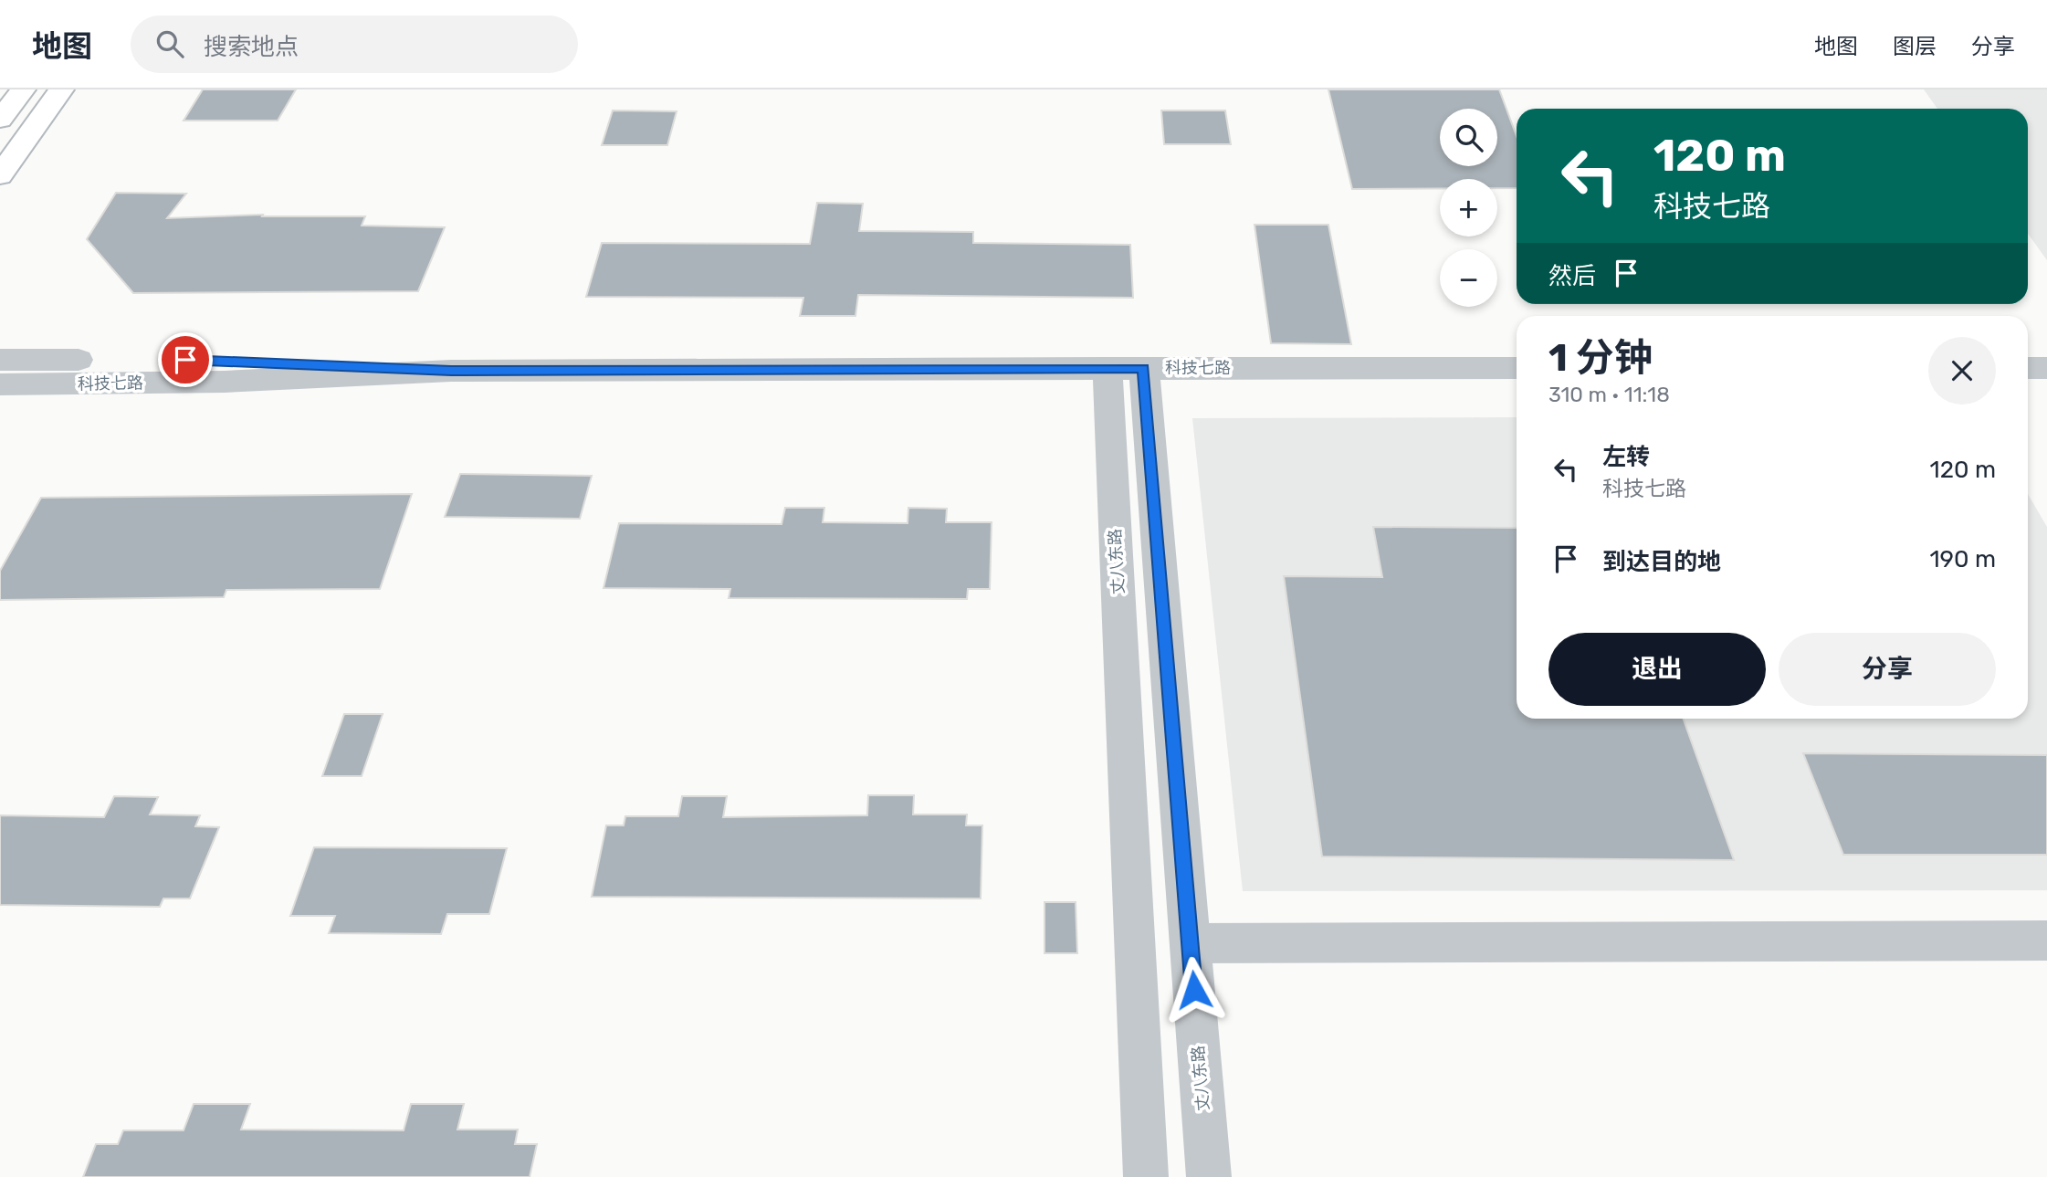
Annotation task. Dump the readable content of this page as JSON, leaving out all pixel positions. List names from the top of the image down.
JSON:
{
  "streets": {
    "street": ["科技七路", "丈八东路"]
  },
  "crossings": [
    ["科技七路", "丈八东路"]
  ],
  "page": {
    "header": "地图",
    "search": "搜索地点",
    "nav": ["地图", "图层", "分享"],
    "map_buttons": ["+", "−"],
    "turn": ["120 m", "科技七路"],
    "then": "然后",
    "heading": ["1 分钟", "310 m · 11:18"],
    "list": [
      {
        "name": "左转",
        "note": "科技七路",
        "value": "120 m"
      },
      {
        "name": "到达目的地",
        "value": "190 m"
      }
    ],
    "buttons": ["退出", "分享"]
  }
}
